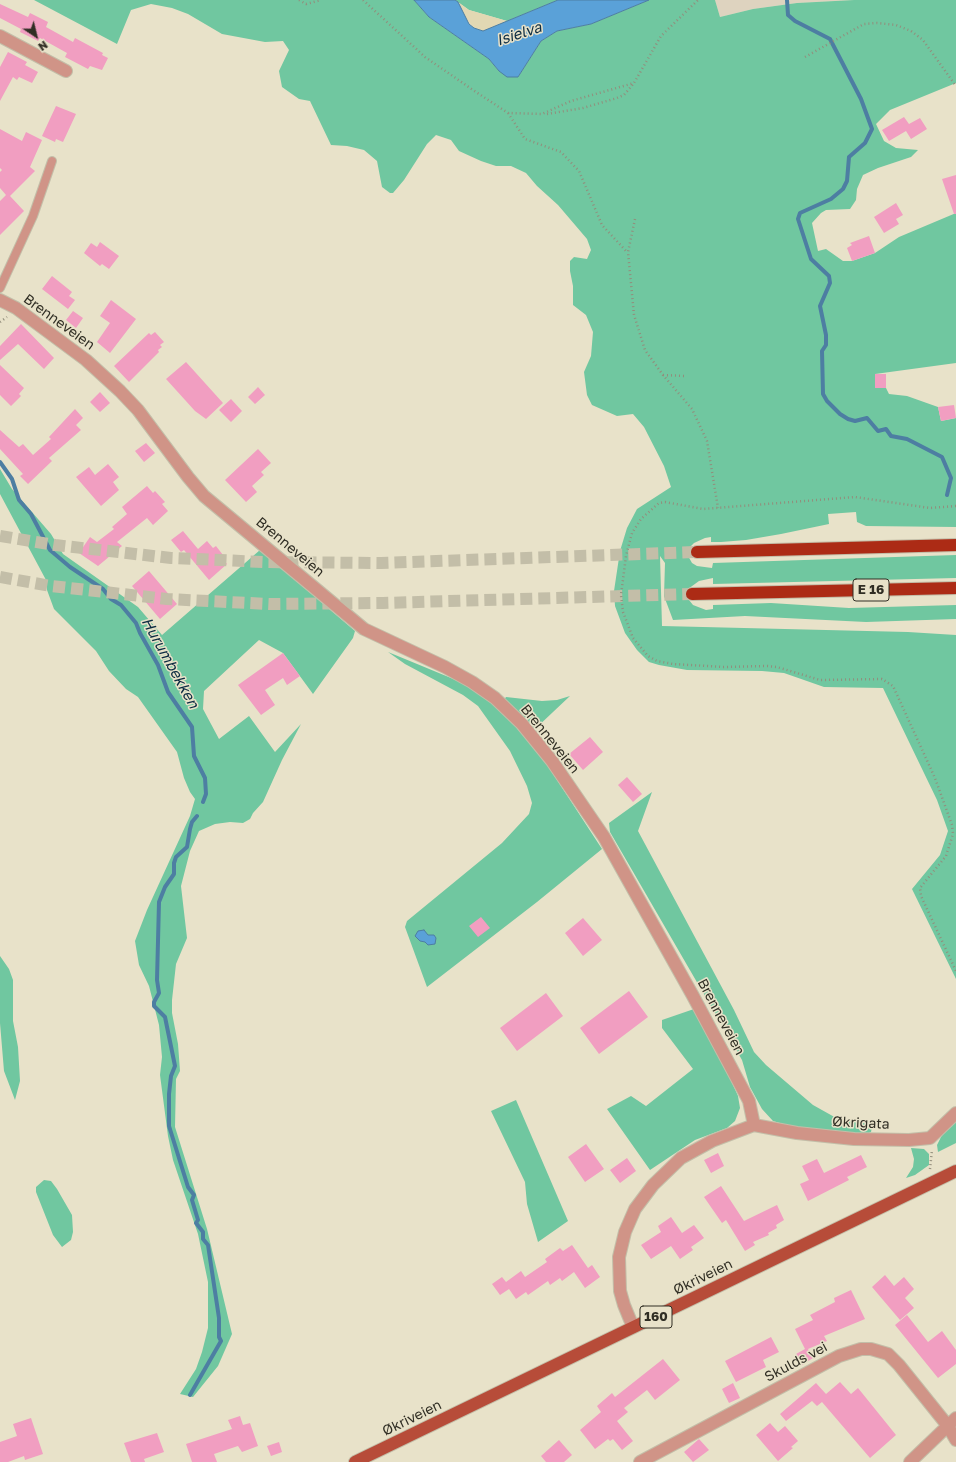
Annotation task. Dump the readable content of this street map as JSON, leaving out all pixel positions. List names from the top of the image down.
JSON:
{
  "streets": {
    "highway": ["E 16"],
    "main road": ["Økriveien", "160"],
    "street": ["Brenneveien", "Økrigata", "Skulds vei"]
  },
  "crossings": [
    ["Brenneveien", "Økrigata"]
  ],
  "water": ["Isielva", "Hurumbekken"],
  "north": "bottom right"
}
